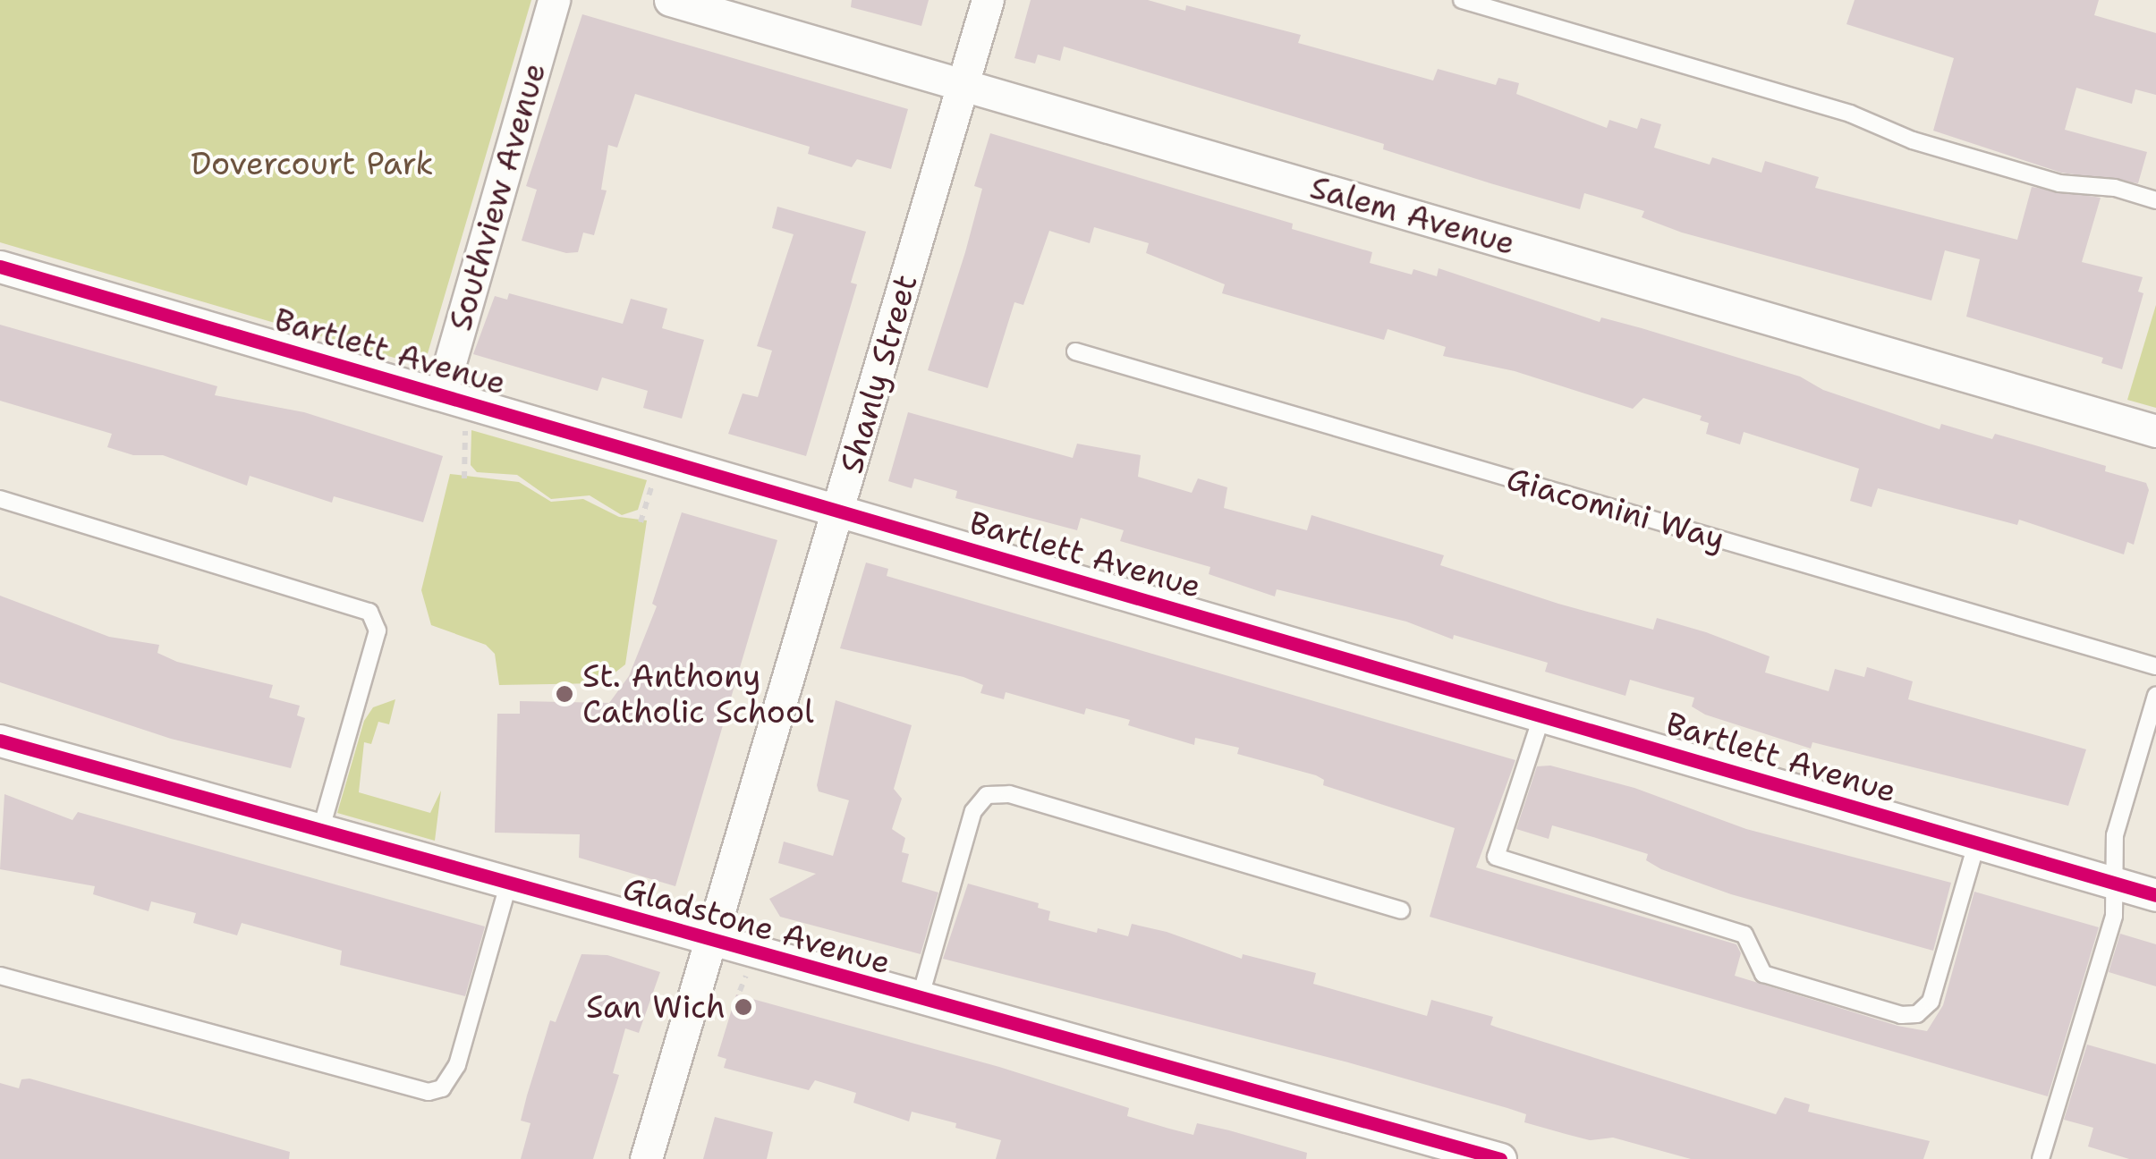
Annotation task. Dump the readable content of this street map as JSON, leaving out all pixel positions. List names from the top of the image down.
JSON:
{
  "streets": {
    "street": [
      "Southview Avenue",
      "Salem Avenue",
      "Bartlett Avenue",
      "Shanly Street",
      "Gladstone Avenue"
    ],
    "lane": ["Giacomini Way"]
  },
  "crossings": [
    ["Southview Avenue", "Bartlett Avenue"],
    ["Salem Avenue", "Shanly Street"],
    ["Bartlett Avenue", "Shanly Street"],
    ["Shanly Street", "Gladstone Avenue"]
  ],
  "parks": ["Dovercourt Park"],
  "places": ["St. Anthony Catholic School", "San Wich"]
}
